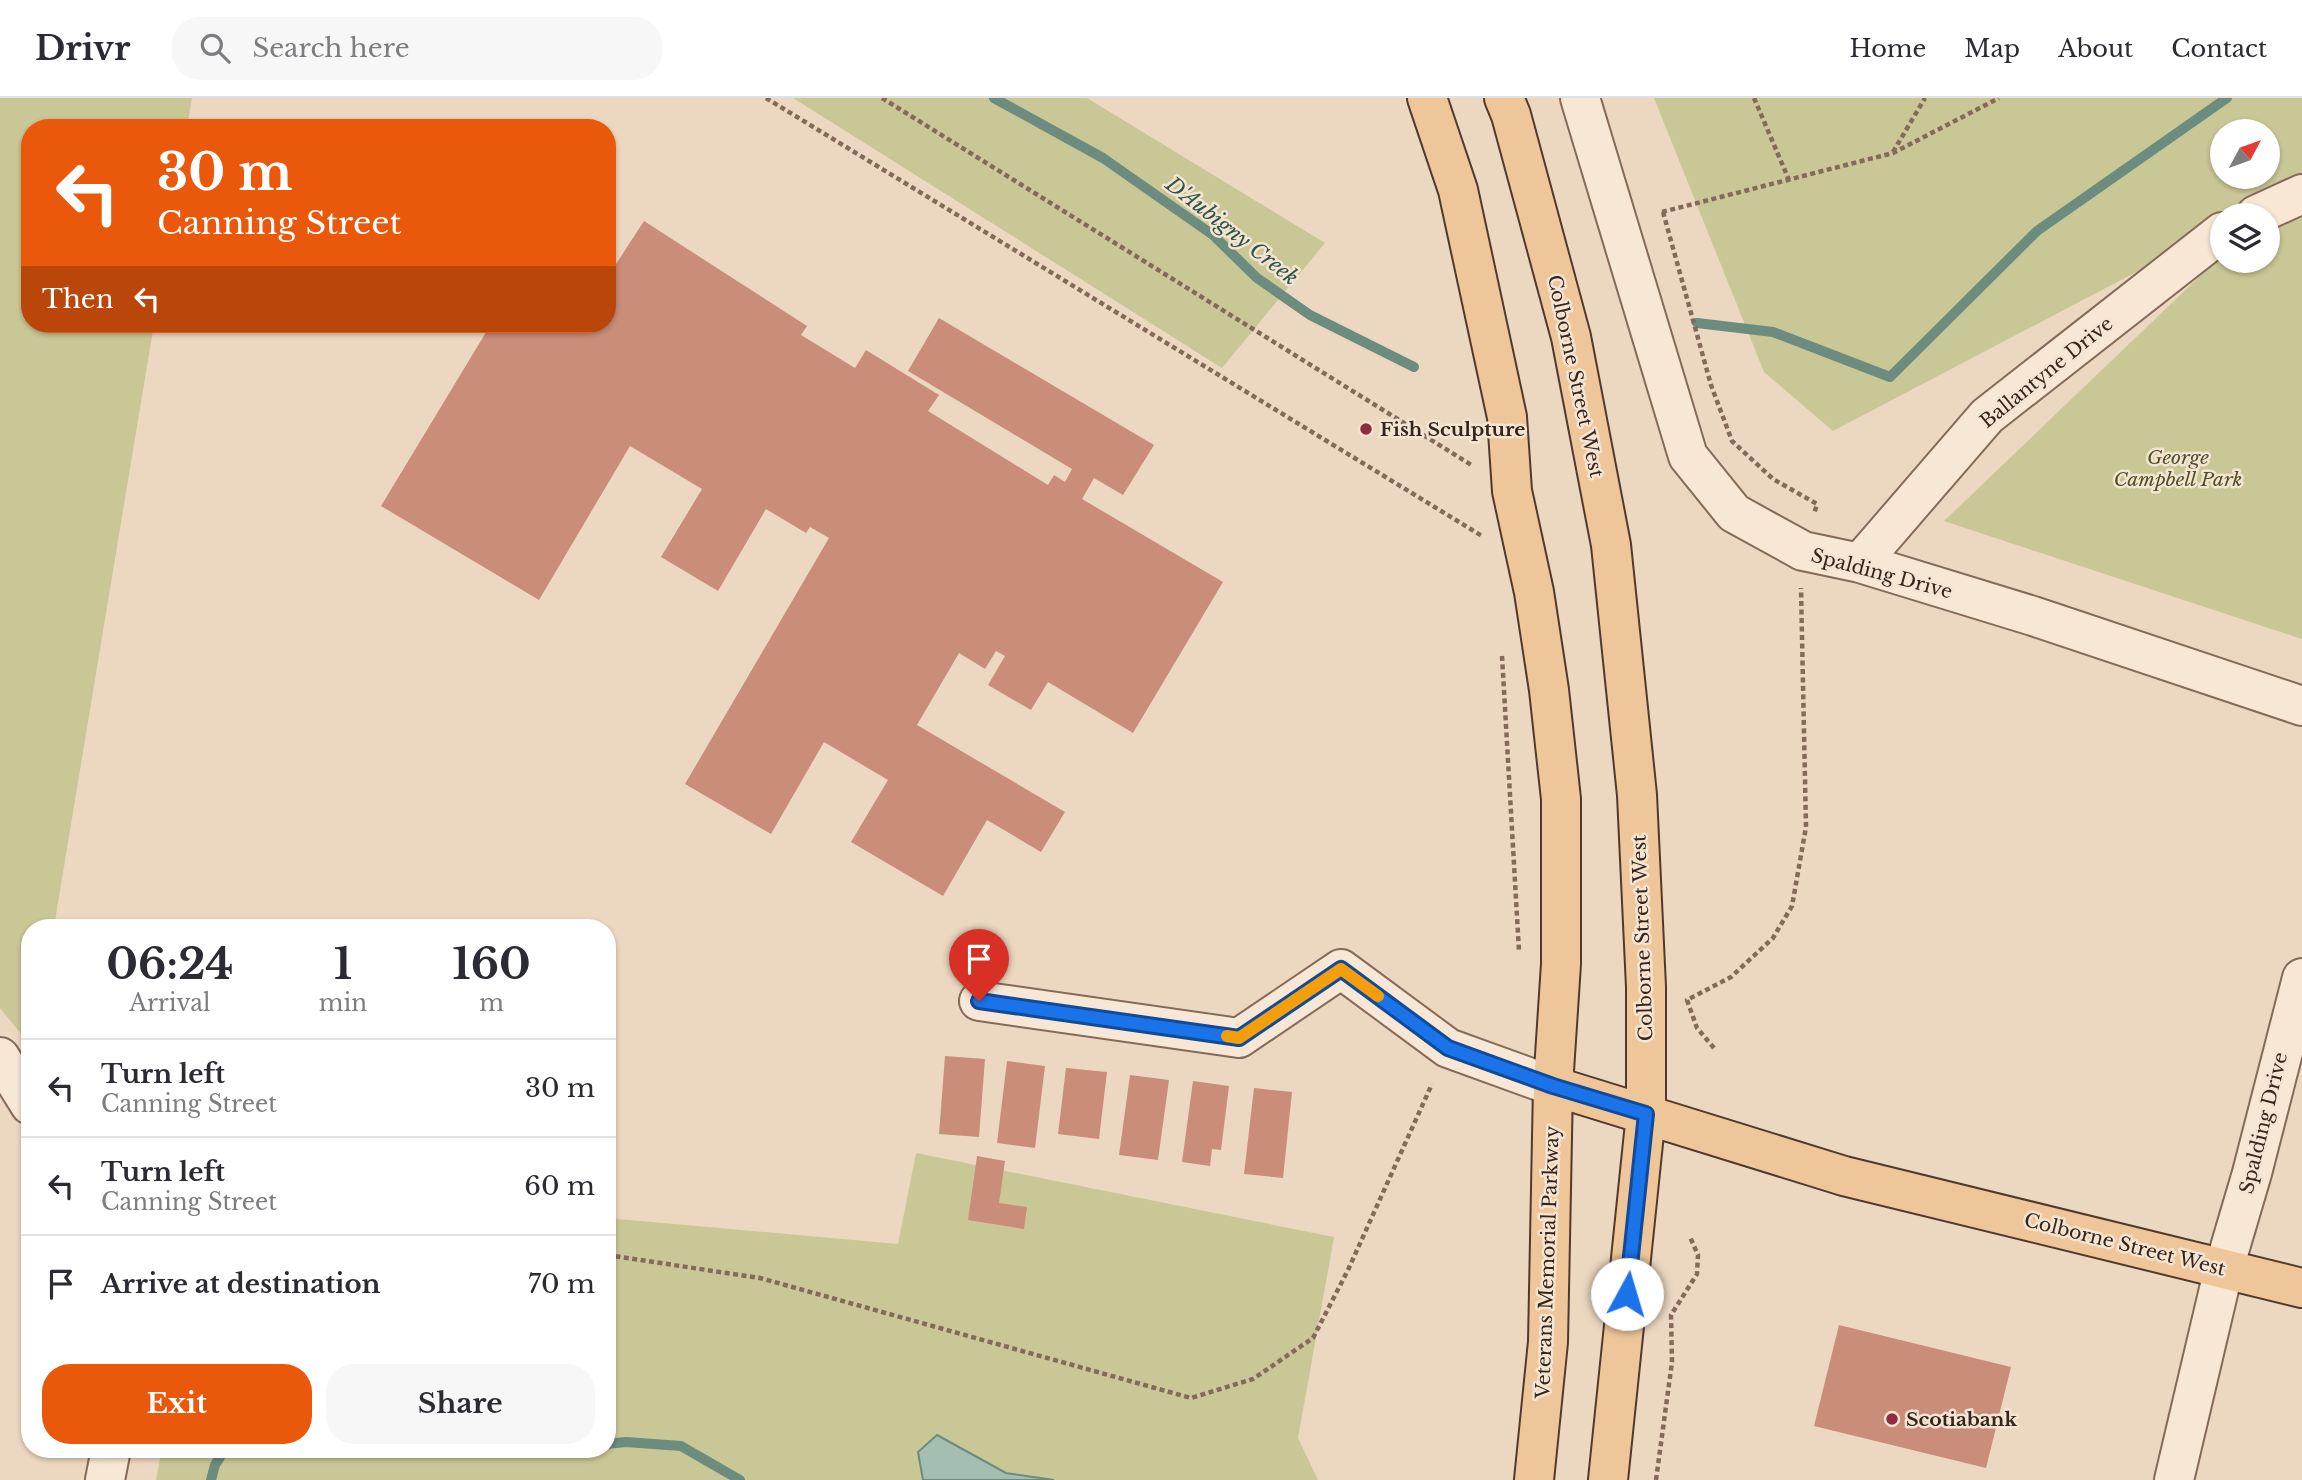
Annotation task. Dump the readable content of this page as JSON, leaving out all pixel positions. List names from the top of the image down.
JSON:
{
  "streets": {
    "main road": ["Colborne Street West", "Veterans Memorial Parkway"],
    "street": ["Ballantyne Drive", "Spalding Drive"]
  },
  "crossings": [
    ["Ballantyne Drive", "Spalding Drive"],
    ["Colborne Street West", "Spalding Drive"]
  ],
  "water": ["D'Aubigny Creek"],
  "parks": ["George Campbell Park"],
  "places": ["Fish Sculpture", "Scotiabank"],
  "north": "top right",
  "page": {
    "header": "Drivr",
    "search": "Search here",
    "nav": [
      "Home",
      "Map",
      "About",
      "Contact"
    ],
    "turn": ["30 m", "Canning Street"],
    "then": "Then",
    "eta": [
      "06:24",
      "Arrival",
      "1",
      "min",
      "160",
      "m"
    ],
    "list": [
      {
        "name": "Turn left",
        "note": "Canning Street",
        "value": "30 m"
      },
      {
        "name": "Turn left",
        "note": "Canning Street",
        "value": "60 m"
      },
      {
        "name": "Arrive at destination",
        "value": "70 m"
      }
    ],
    "buttons": ["Exit", "Share"]
  }
}
